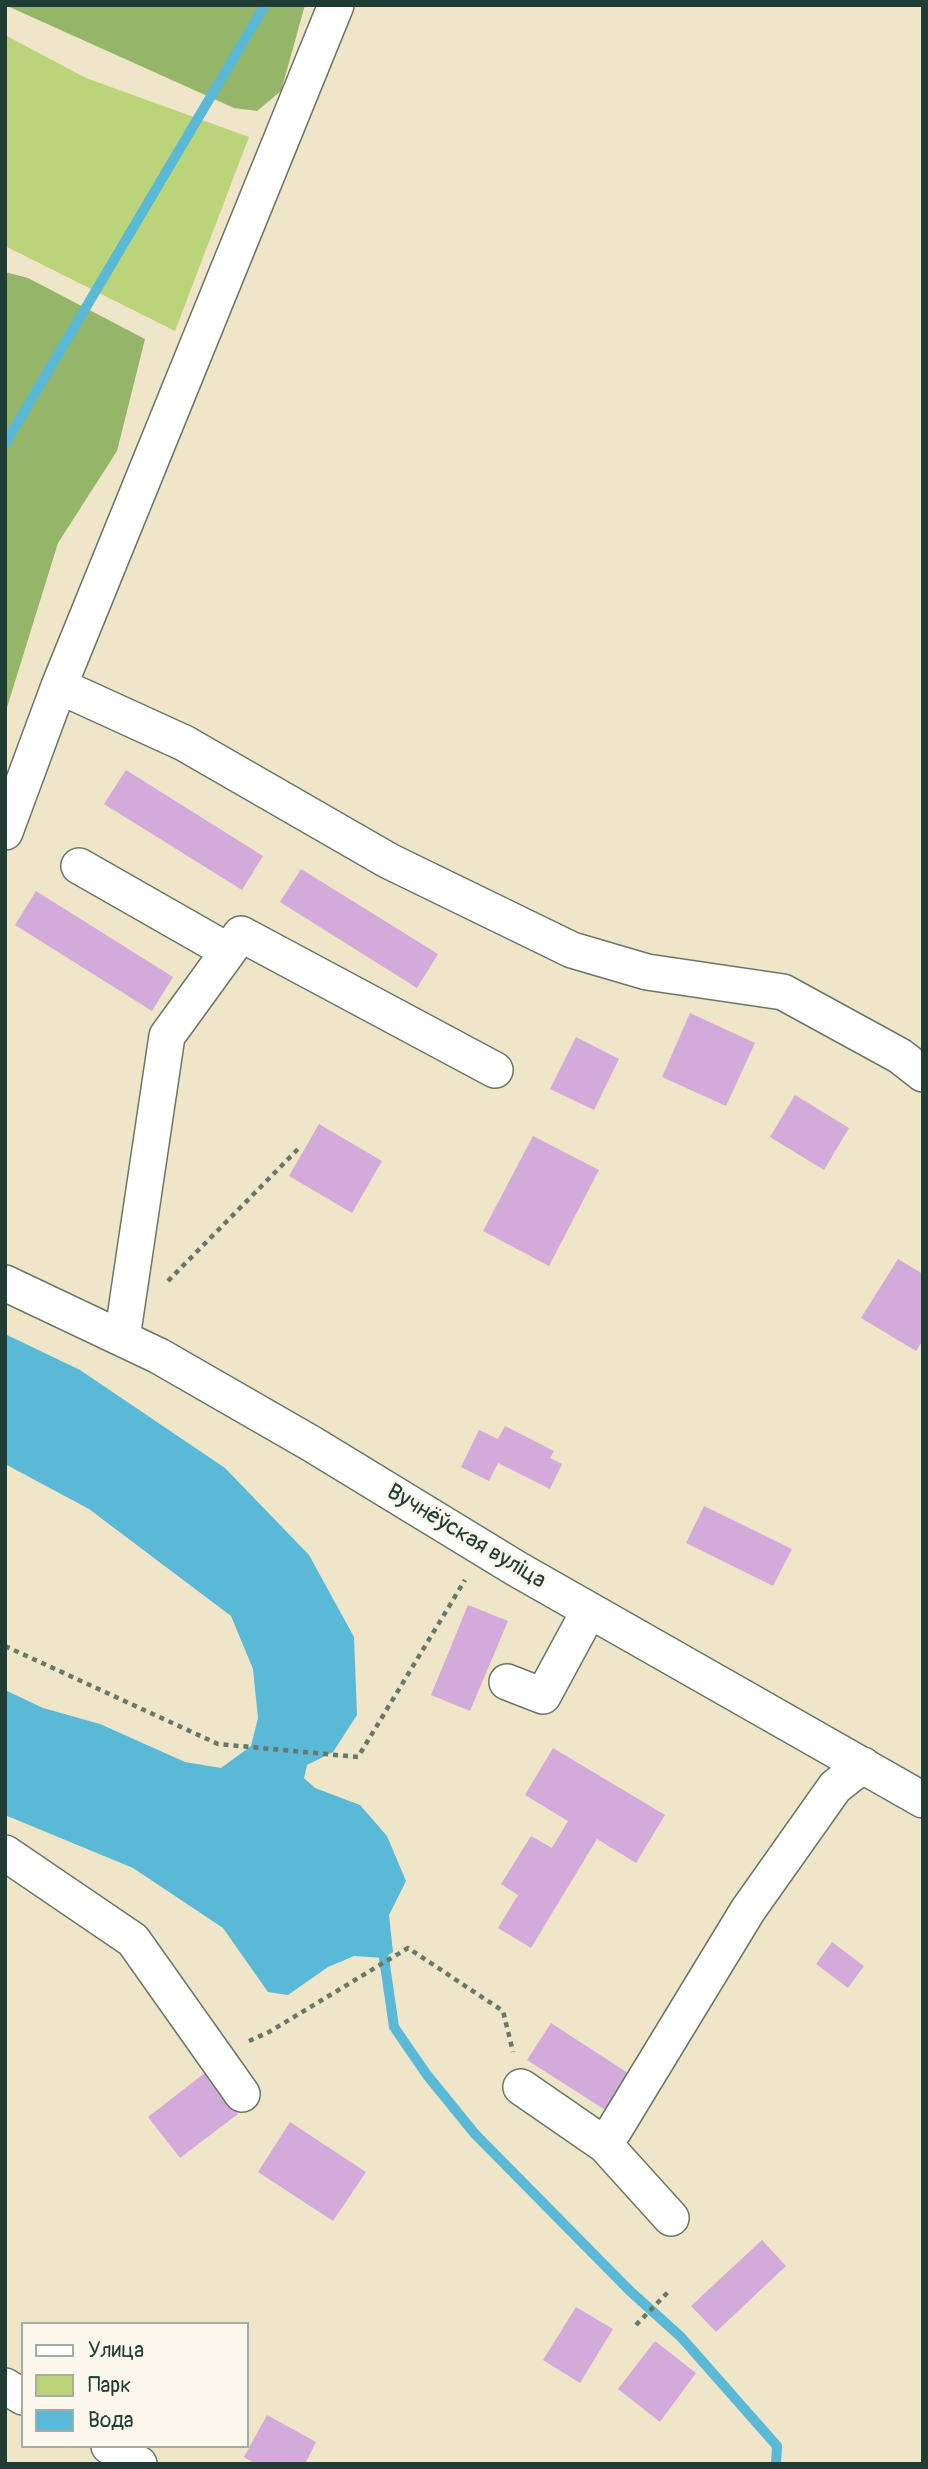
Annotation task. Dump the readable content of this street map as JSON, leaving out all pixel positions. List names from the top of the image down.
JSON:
{
  "streets": {
    "street": ["Вучнёўская вуліца"]
  },
  "legend": ["Улица", "Парк", "Вода"]
}
